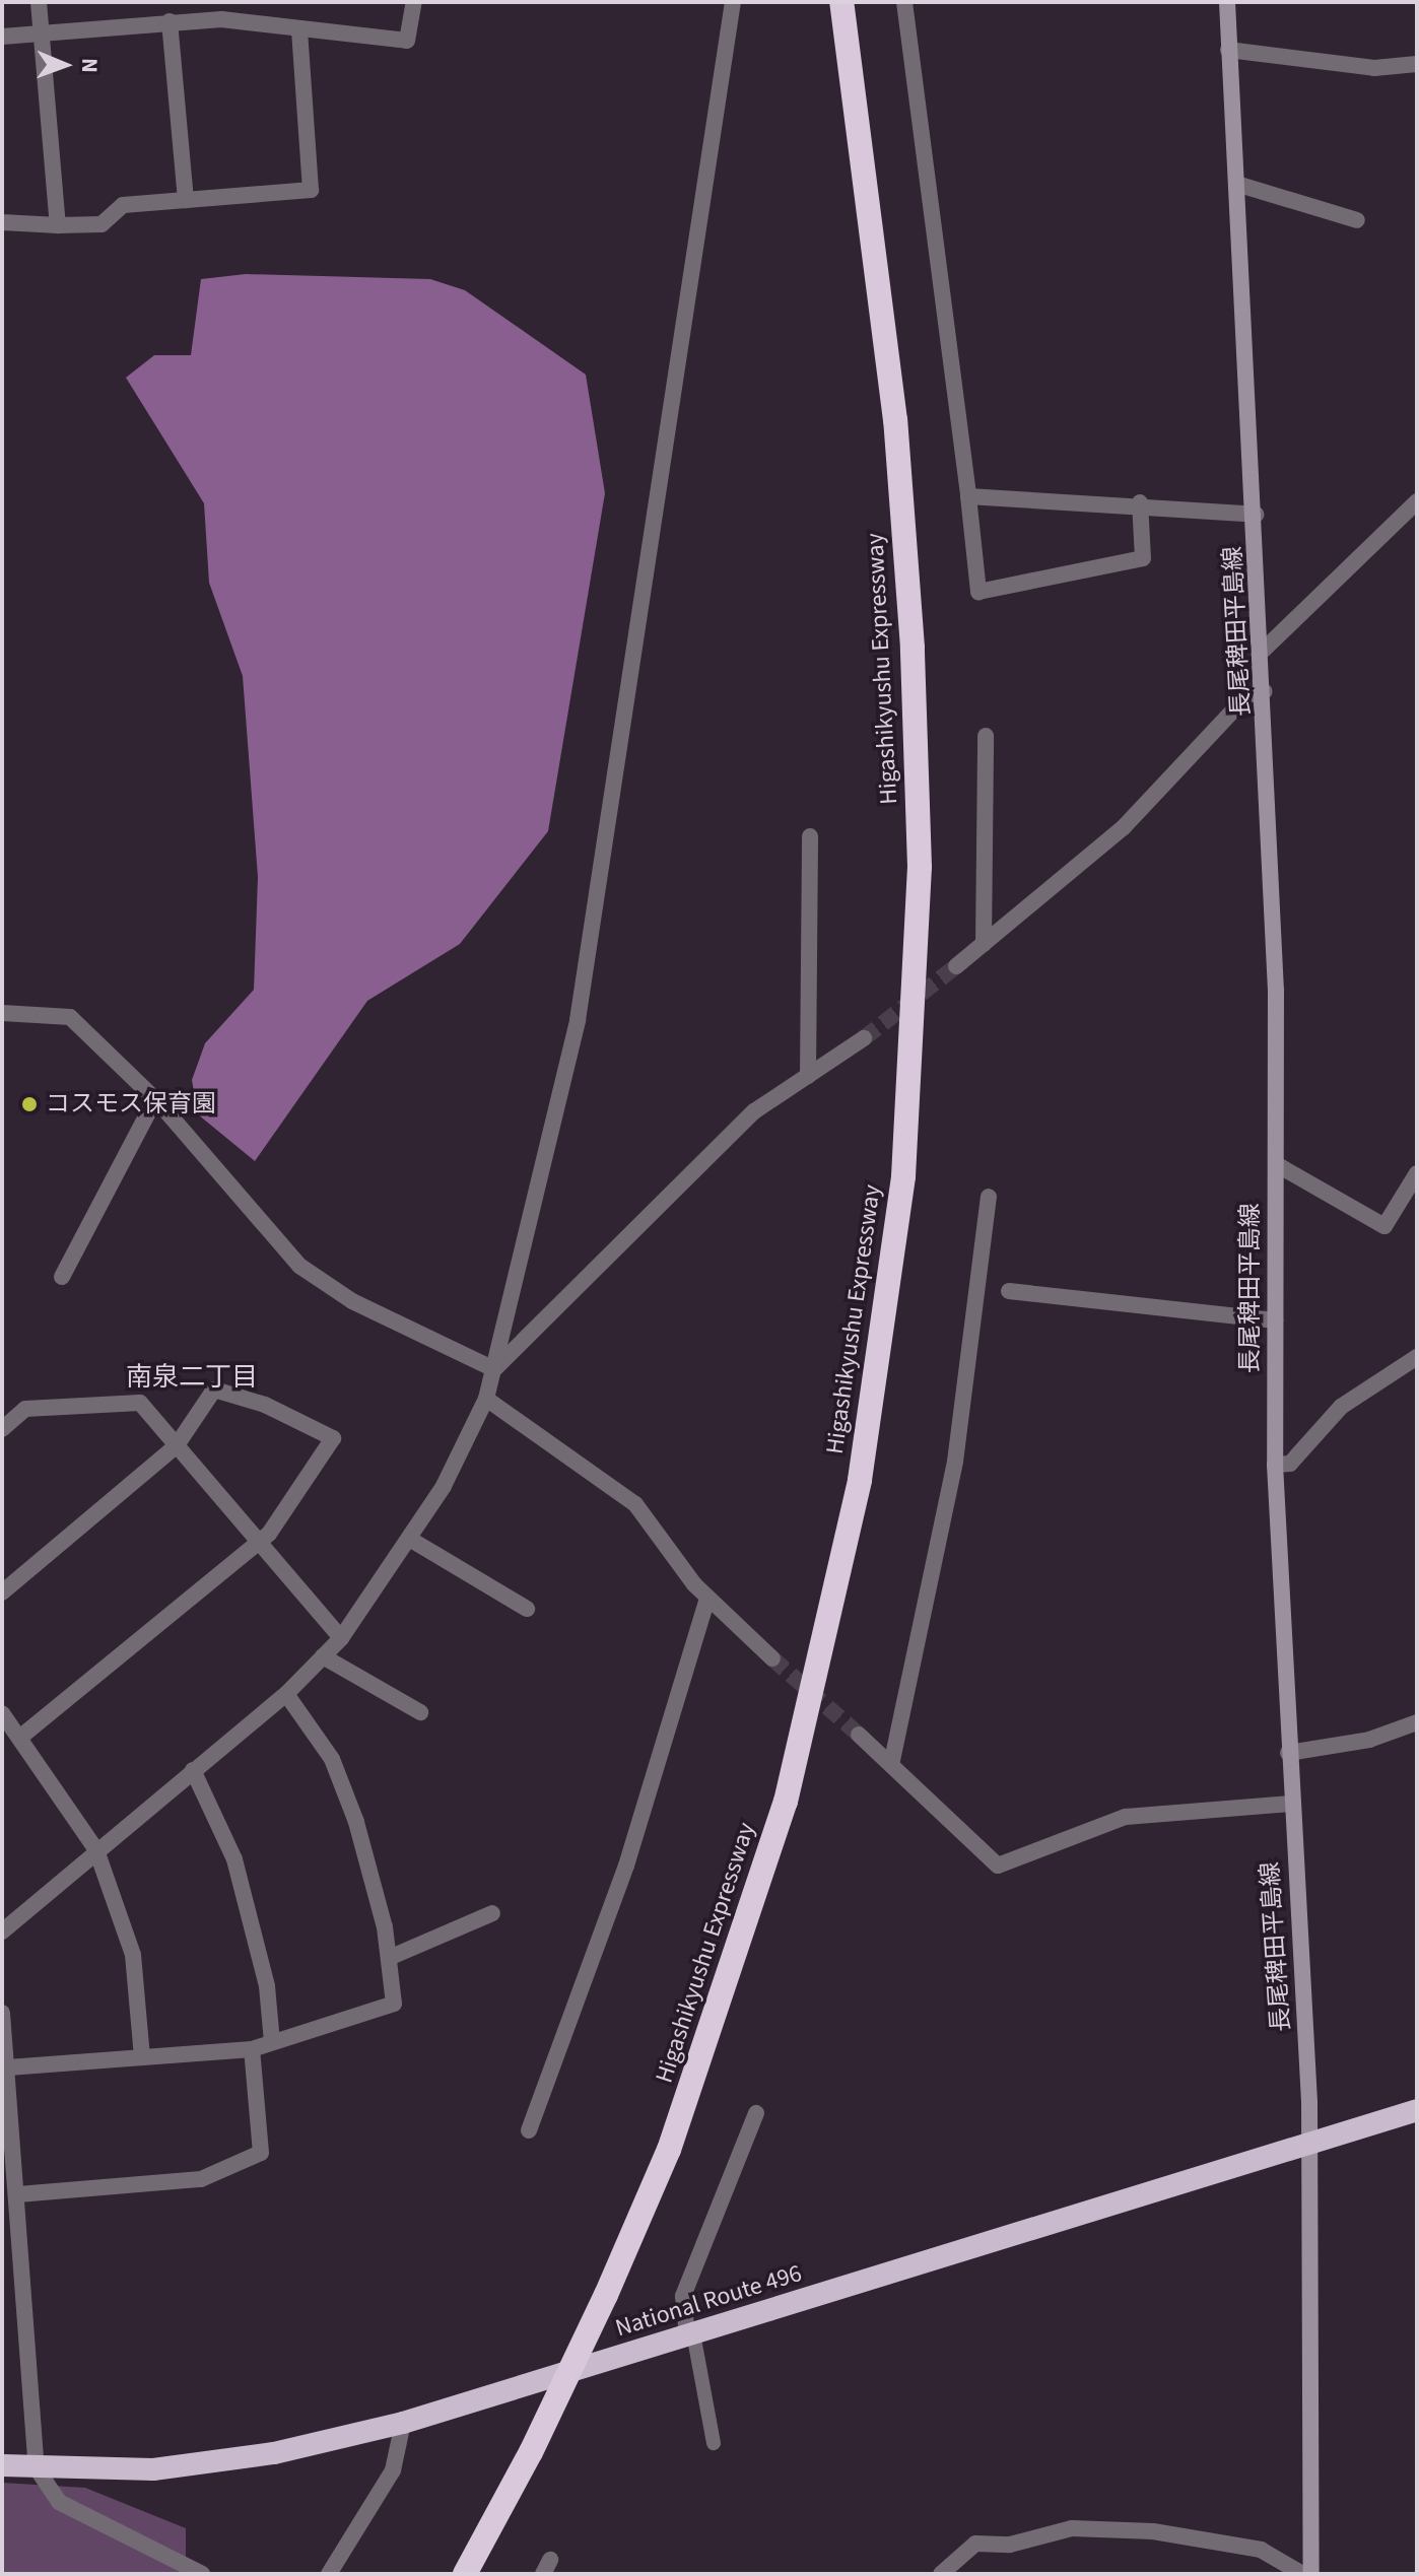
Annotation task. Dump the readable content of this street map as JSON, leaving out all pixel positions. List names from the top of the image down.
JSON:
{
  "streets": {
    "highway": ["Higashikyushu Expressway", "National Route 496"],
    "main road": ["長尾稗田平島線"]
  },
  "crossings": [
    ["長尾稗田平島線", "National Route 496"]
  ],
  "districts": ["南泉二丁目"],
  "places": ["コスモス保育園"],
  "north": "right"
}
